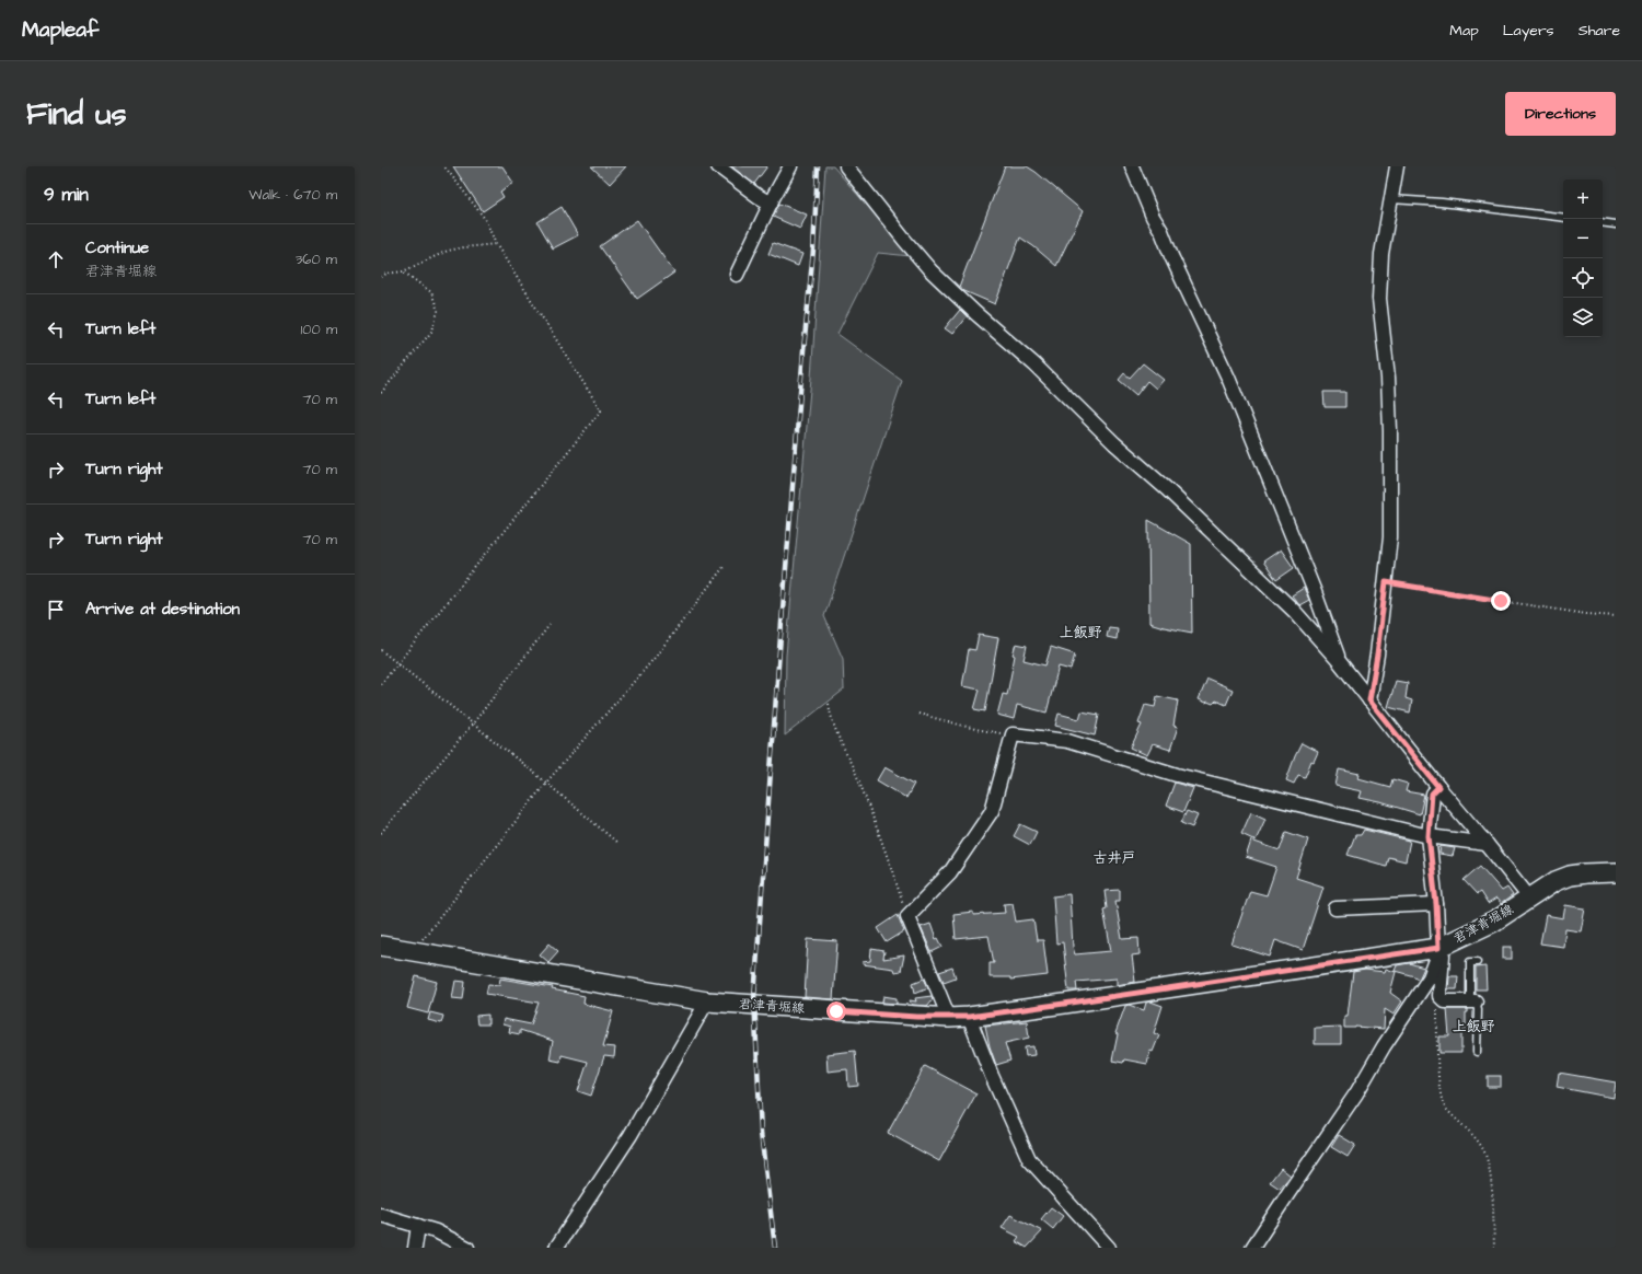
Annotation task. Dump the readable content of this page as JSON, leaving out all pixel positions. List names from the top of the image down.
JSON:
{
  "streets": {
    "main road": ["君津青堀線"]
  },
  "districts": ["上飯野", "古井戸", "上飯野"],
  "page": {
    "header": "Mapleaf",
    "nav": ["Map", "Layers", "Share"],
    "buttons": "Directions",
    "title": "Find us",
    "heading": ["9 min", "Walk · 670 m"],
    "map_buttons": ["+", "−"],
    "list": [
      ["Continue", "君津青堀線", "360 m"],
      ["Turn left", "100 m"],
      ["Turn left", "70 m"],
      ["Turn right", "70 m"],
      ["Turn right", "70 m"],
      "Arrive at destination"
    ]
  }
}
